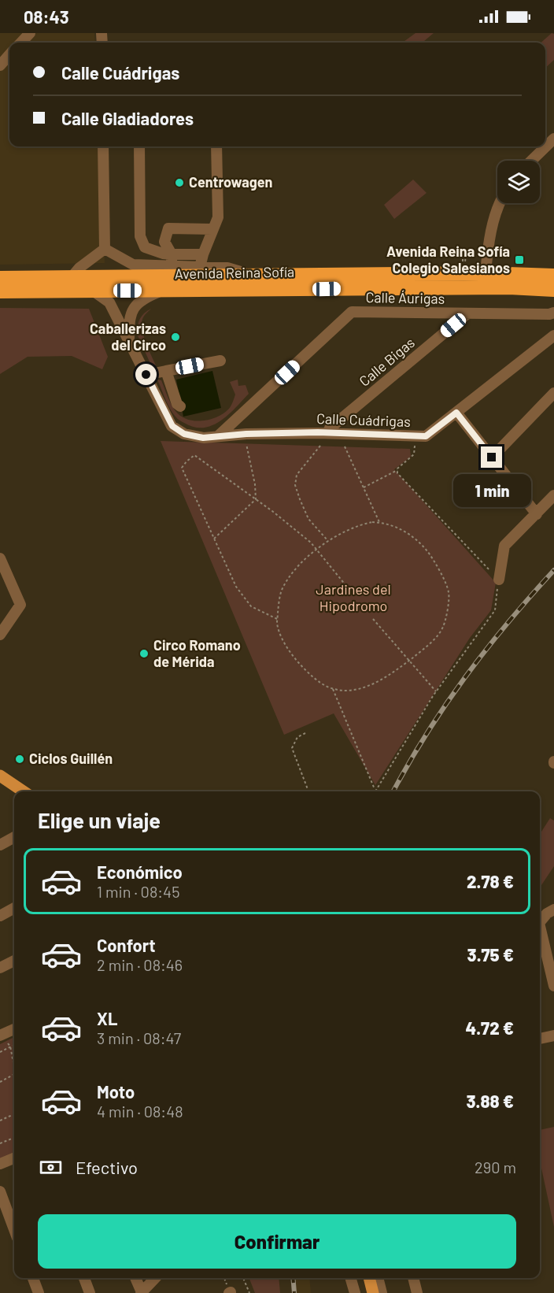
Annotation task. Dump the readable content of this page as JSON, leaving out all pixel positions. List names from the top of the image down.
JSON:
{
  "streets": {
    "highway": ["Avenida Reina Sofía"],
    "street": ["Calle Áurigas", "Calle Bigas", "Calle Cuádrigas"]
  },
  "crossings": [
    ["Avenida Reina Sofía", "Calle Cuádrigas"],
    ["Calle Áurigas", "Calle Bigas"],
    ["Calle Áurigas", "Calle Cuádrigas"],
    ["Calle Bigas", "Calle Cuádrigas"]
  ],
  "parks": ["Jardines del Hipodromo"],
  "places": {
    "other": [
      "Centrowagen",
      "Caballerizas del Circo",
      "Circo Romano de Mérida",
      "Ciclos Guillén"
    ],
    "transit": ["Avenida Reina Sofía Colegio Salesianos"]
  },
  "page": {
    "status": "08:43",
    "banner": ["Calle Cuádrigas", "Calle Gladiadores"],
    "bubble": "1 min",
    "heading": "Elige un viaje",
    "list": [
      {
        "name": "Económico",
        "note": "1 min · 08:45",
        "value": "2.78 €"
      },
      {
        "name": "Confort",
        "note": "2 min · 08:46",
        "value": "3.75 €"
      },
      {
        "name": "XL",
        "note": "3 min · 08:47",
        "value": "4.72 €"
      },
      {
        "name": "Moto",
        "note": "4 min · 08:48",
        "value": "3.88 €"
      }
    ],
    "pay": ["Efectivo", "290 m"],
    "buttons": "Confirmar"
  }
}
